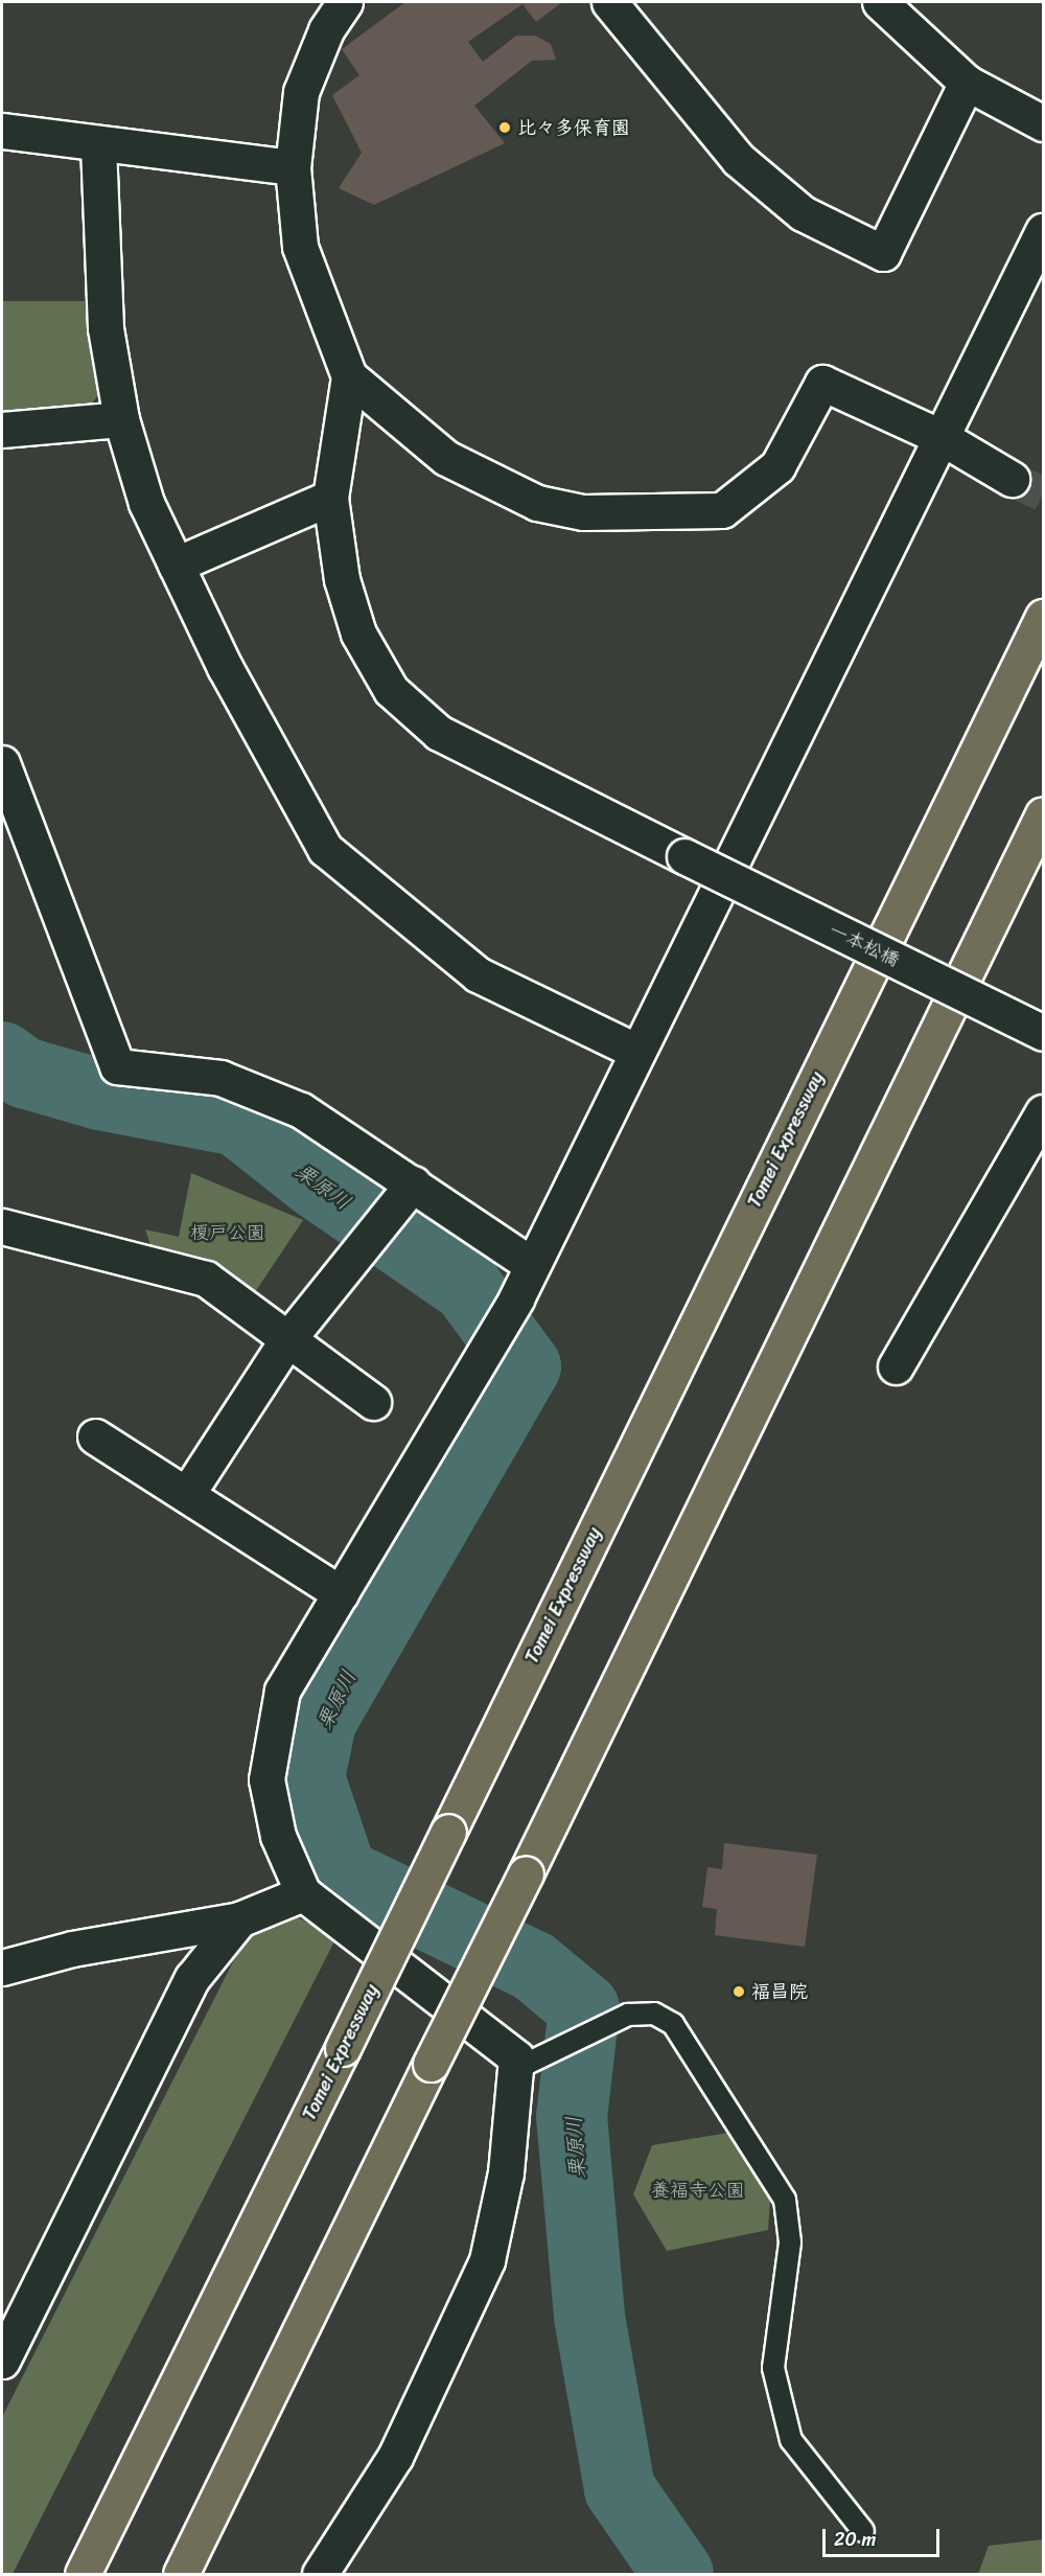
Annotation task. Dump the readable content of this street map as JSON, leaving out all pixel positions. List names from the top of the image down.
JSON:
{
  "streets": {
    "highway": ["Tomei Expressway"],
    "street": ["一本松橋"]
  },
  "water": ["栗原川"],
  "parks": ["榎戸公園", "養福寺公園"],
  "places": ["比々多保育園", "福昌院"],
  "scale_bar": "20 m"
}
